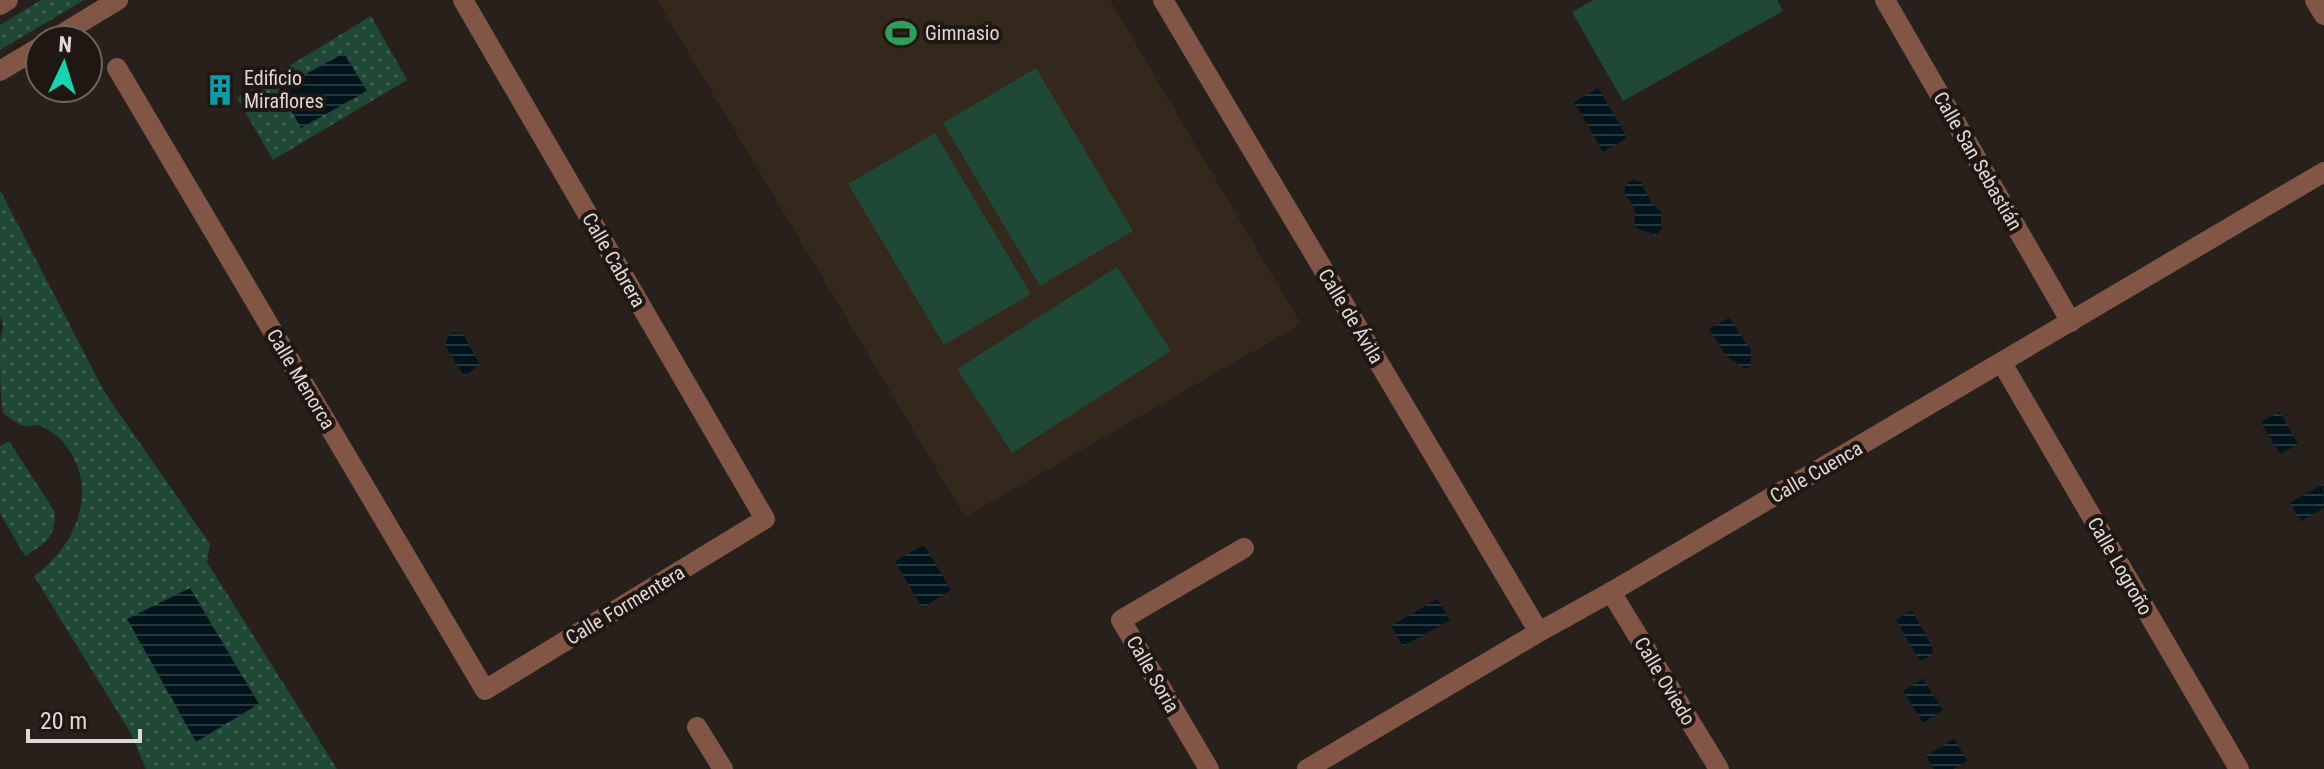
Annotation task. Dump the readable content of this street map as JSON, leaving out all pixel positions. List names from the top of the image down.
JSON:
{
  "streets": {
    "street": [
      "Calle San Sebastián",
      "Calle Cabrera",
      "Calle de Ávila",
      "Calle Menorca",
      "Calle Cuenca",
      "Calle Logroño",
      "Calle Formentera",
      "Calle Soria",
      "Calle Oviedo"
    ]
  },
  "crossings": [
    ["Calle San Sebastián", "Calle Cuenca"],
    ["Calle Cabrera", "Calle Formentera"],
    ["Calle de Ávila", "Calle Cuenca"],
    ["Calle Menorca", "Calle Formentera"],
    ["Calle Cuenca", "Calle Logroño"],
    ["Calle Cuenca", "Calle Oviedo"]
  ],
  "places": {
    "sports": ["Gimnasio"],
    "building": ["Edificio Miraflores"]
  },
  "scale_bar": "20 m",
  "north": "top"
}
